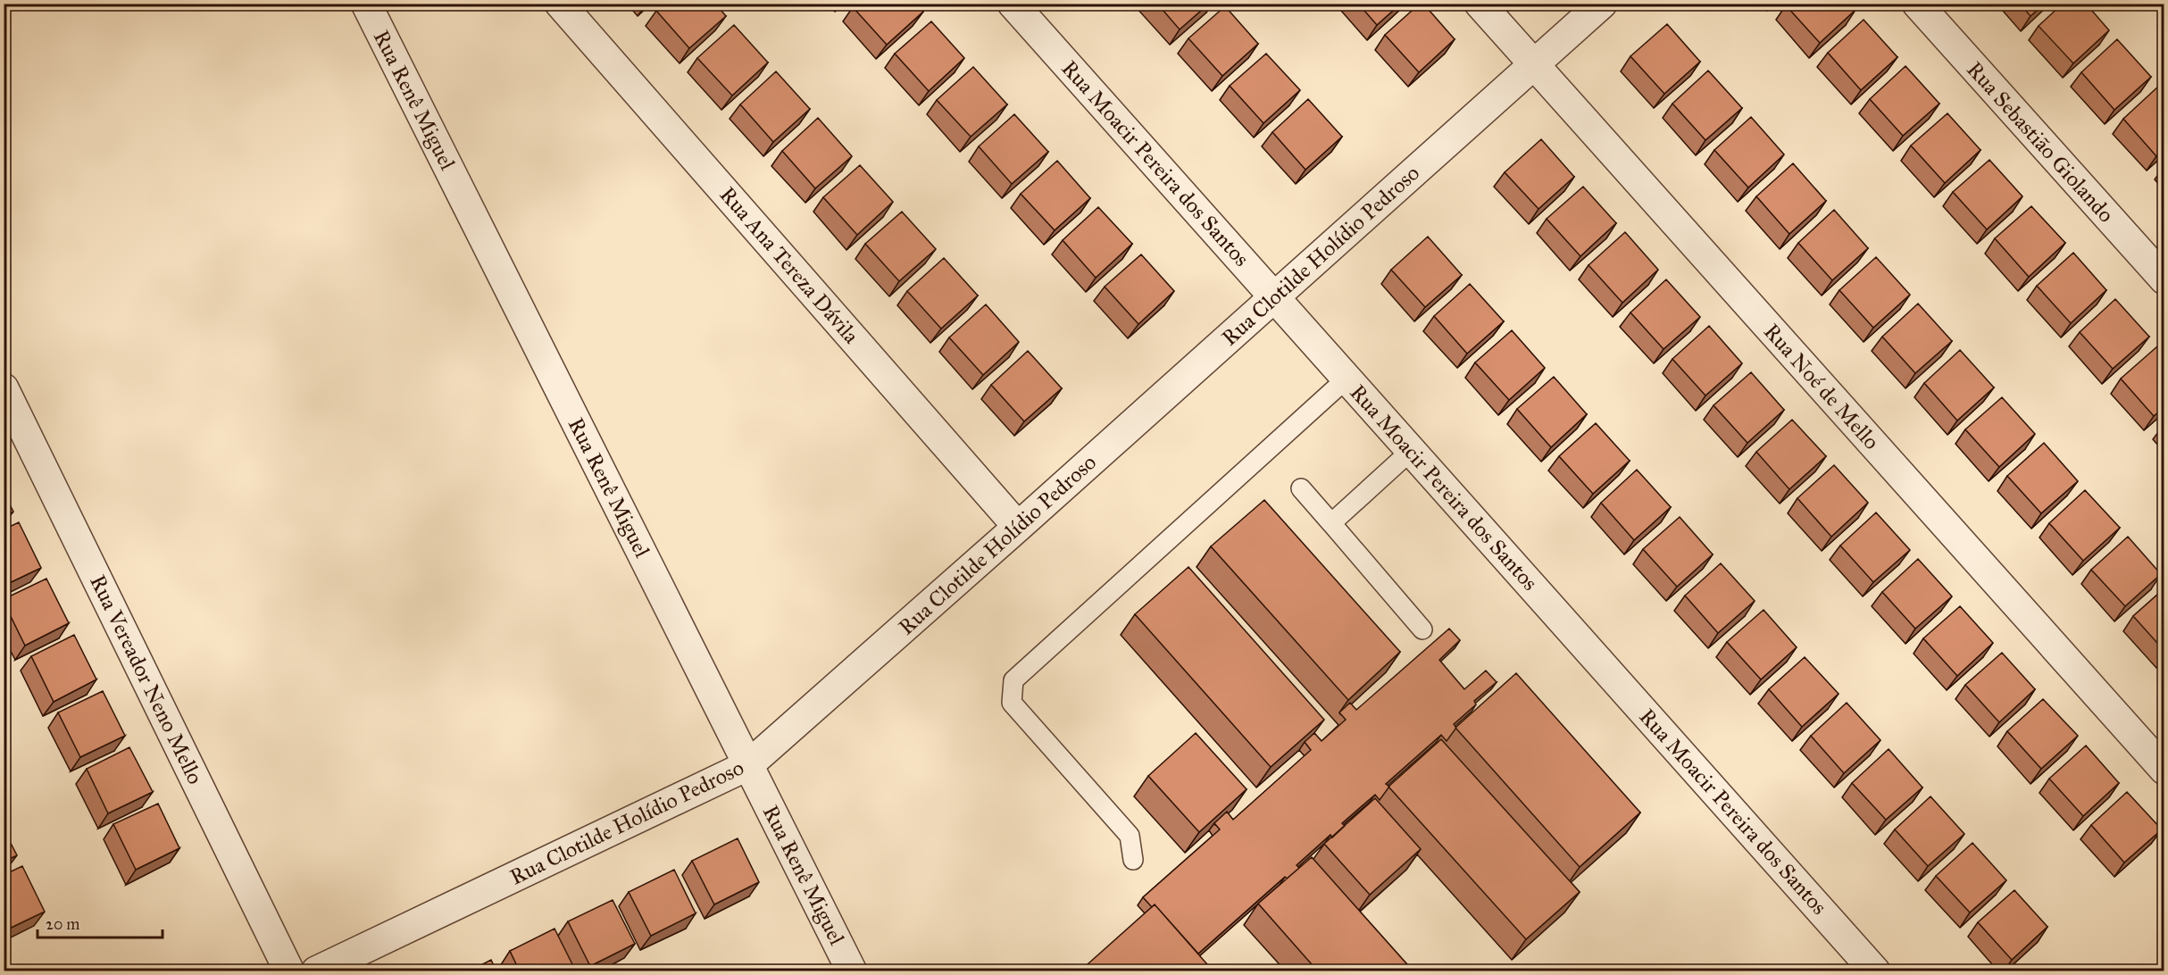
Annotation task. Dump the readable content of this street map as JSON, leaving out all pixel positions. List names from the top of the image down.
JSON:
{
  "streets": {
    "street": [
      "Rua Renê Miguel",
      "Rua Sebastião Giolando",
      "Rua Moacir Pereira dos Santos",
      "Rua Clotilde Holídio Pedroso",
      "Rua Ana Tereza Dávila",
      "Rua Noé de Mello",
      "Rua Vereador Neno Mello"
    ]
  },
  "crossings": [
    ["Rua Renê Miguel", "Rua Clotilde Holídio Pedroso"],
    ["Rua Moacir Pereira dos Santos", "Rua Clotilde Holídio Pedroso"],
    ["Rua Clotilde Holídio Pedroso", "Rua Ana Tereza Dávila"],
    ["Rua Clotilde Holídio Pedroso", "Rua Noé de Mello"]
  ],
  "scale_bar": "20 m"
}
